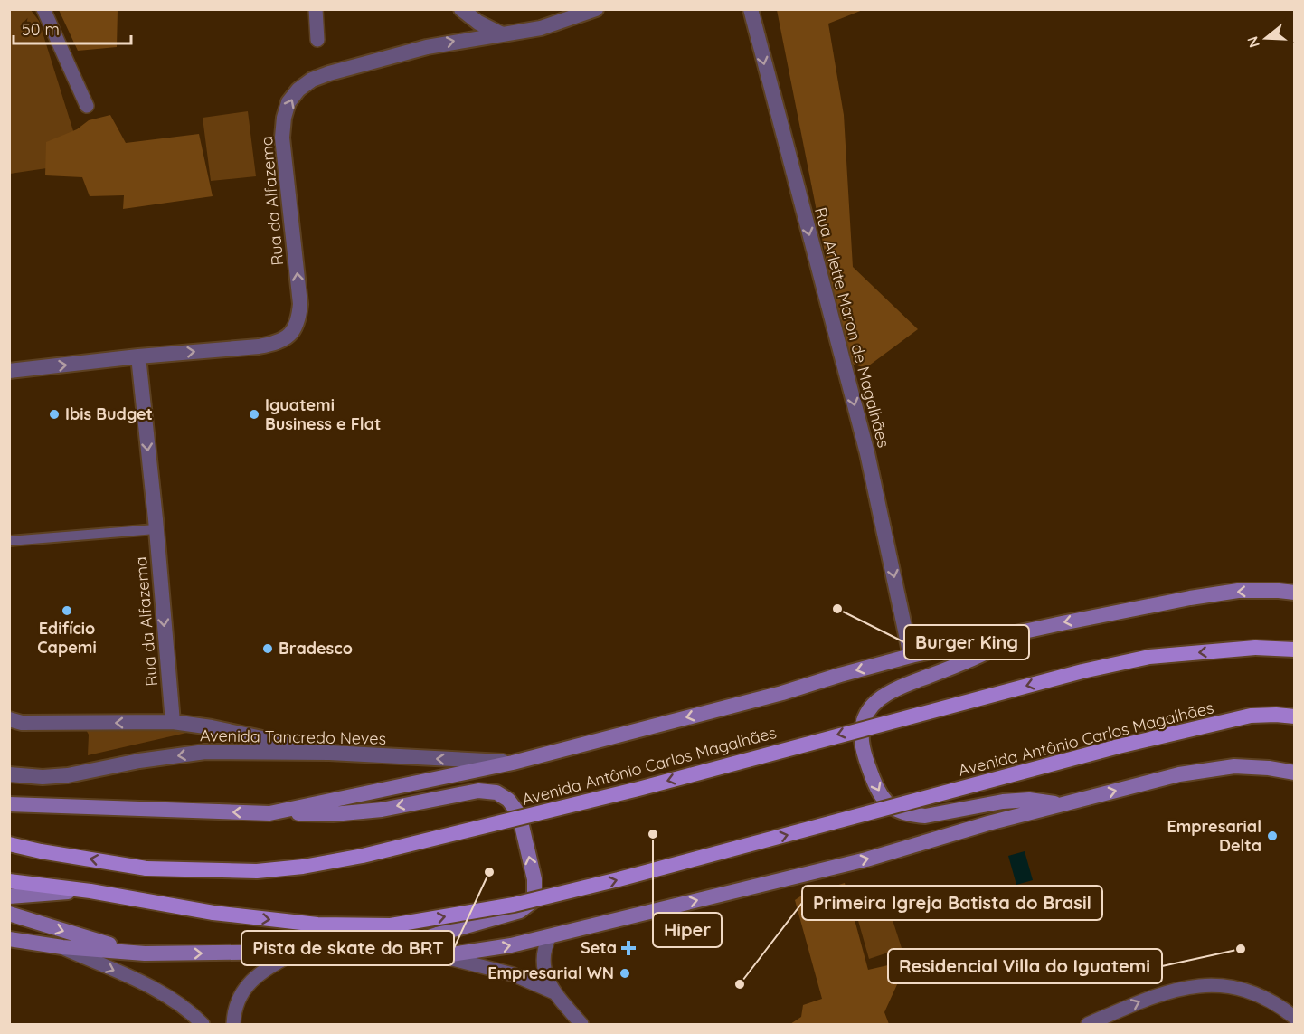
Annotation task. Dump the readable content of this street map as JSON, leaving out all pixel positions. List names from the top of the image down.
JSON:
{
  "streets": {
    "main road": ["Avenida Antônio Carlos Magalhães"],
    "street": ["Rua da Alfazema", "Rua Arlette Maron de Magalhães", "Avenida Tancredo Neves"]
  },
  "one_way": ["Rua Arlette Maron de Magalhães"],
  "places": {
    "other": [
      "Ibis Budget",
      "Iguatemi Business e Flat",
      "Burger King",
      "Edifício Capemi",
      "Bradesco",
      "Hiper",
      "Empresarial Delta",
      "Pista de skate do BRT",
      "Residencial Villa do Iguatemi",
      "Empresarial WN",
      "Primeira Igreja Batista do Brasil"
    ],
    "health": ["Seta"]
  },
  "scale_bar": "50 m",
  "north": "left"
}
